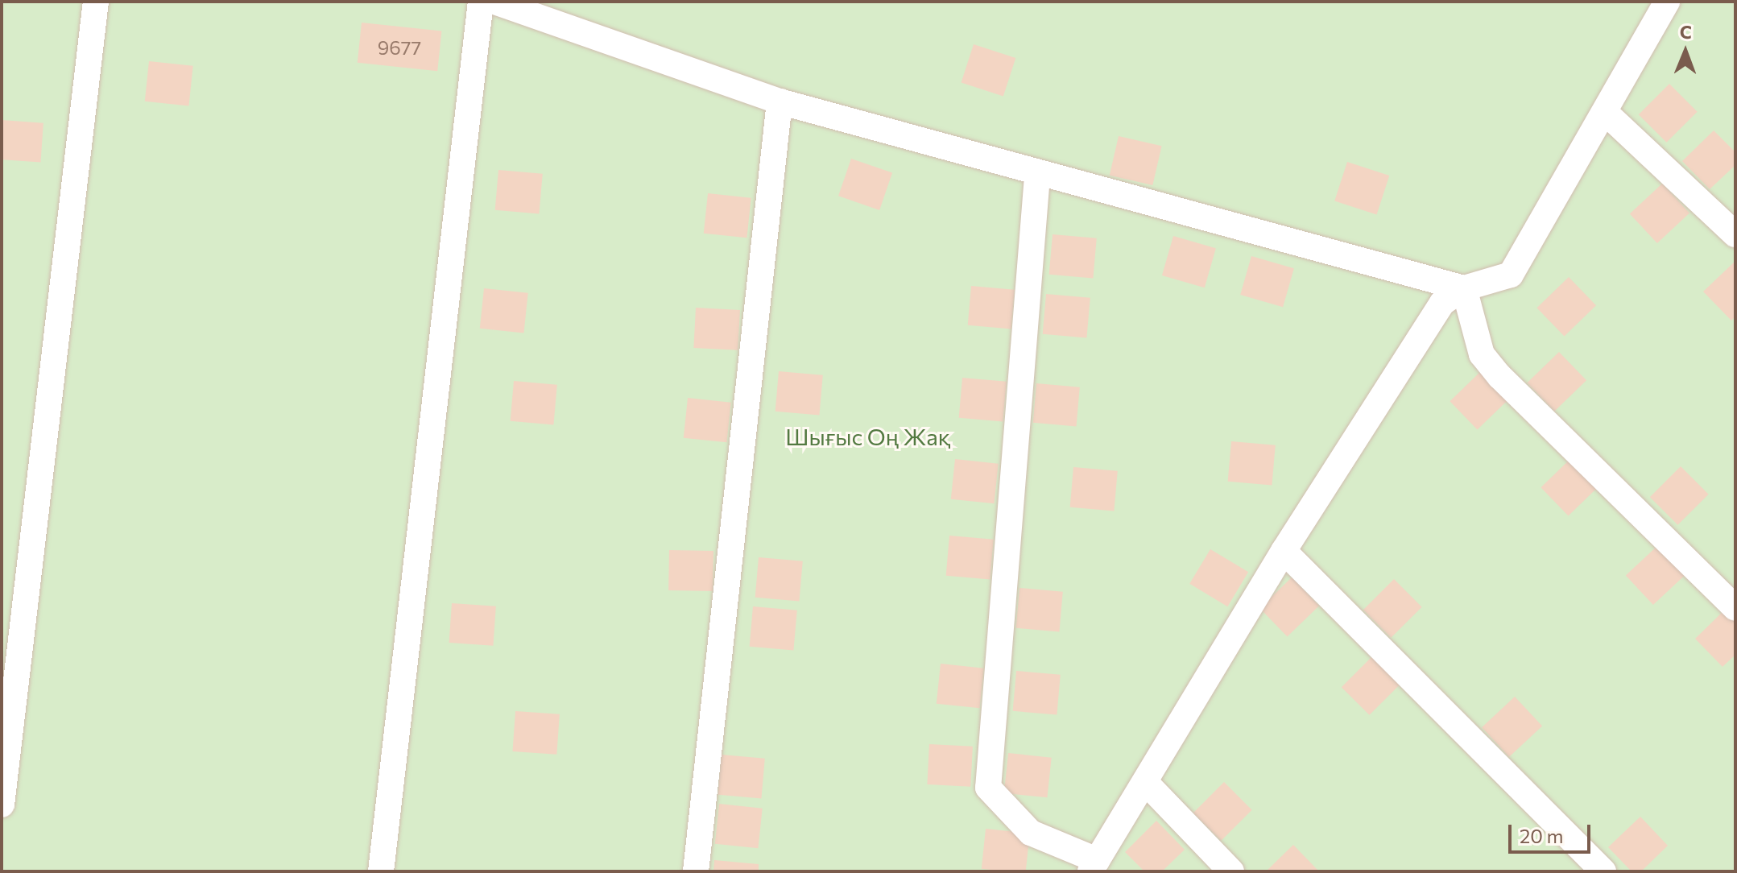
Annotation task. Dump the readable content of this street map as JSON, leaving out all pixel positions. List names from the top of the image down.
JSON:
{
  "parks": ["Шығыс Оң Жақ"],
  "house_numbers": ["9677"],
  "scale_bar": "20 m",
  "north": "top"
}
